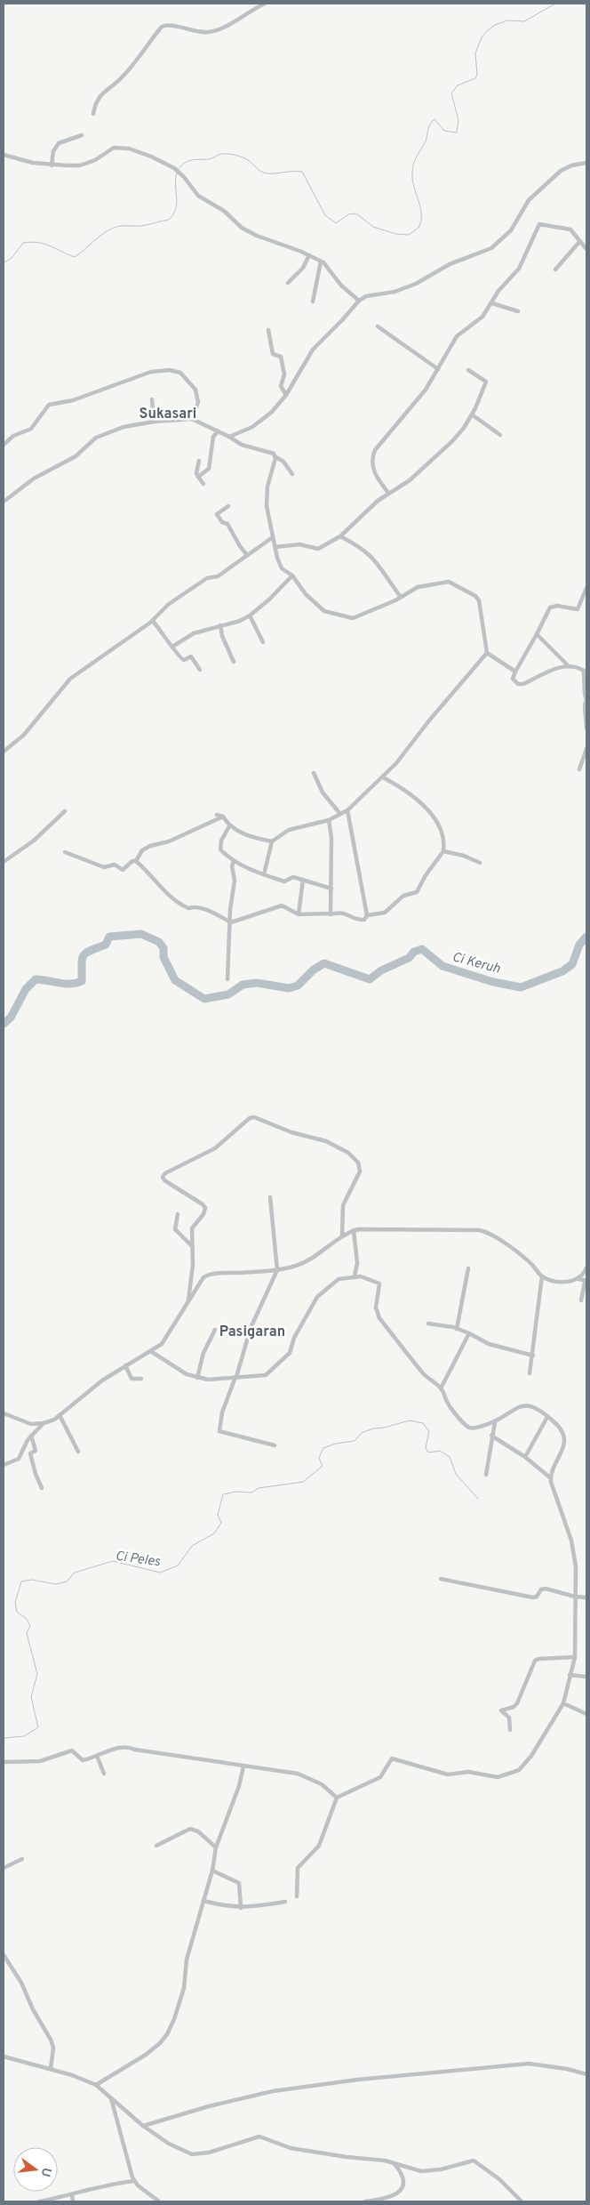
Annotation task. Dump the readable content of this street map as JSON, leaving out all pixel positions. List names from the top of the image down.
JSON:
{
  "districts": ["Sukasari", "Pasigaran"],
  "water": ["Ci Keruh", "Ci Peles"],
  "north": "right"
}
